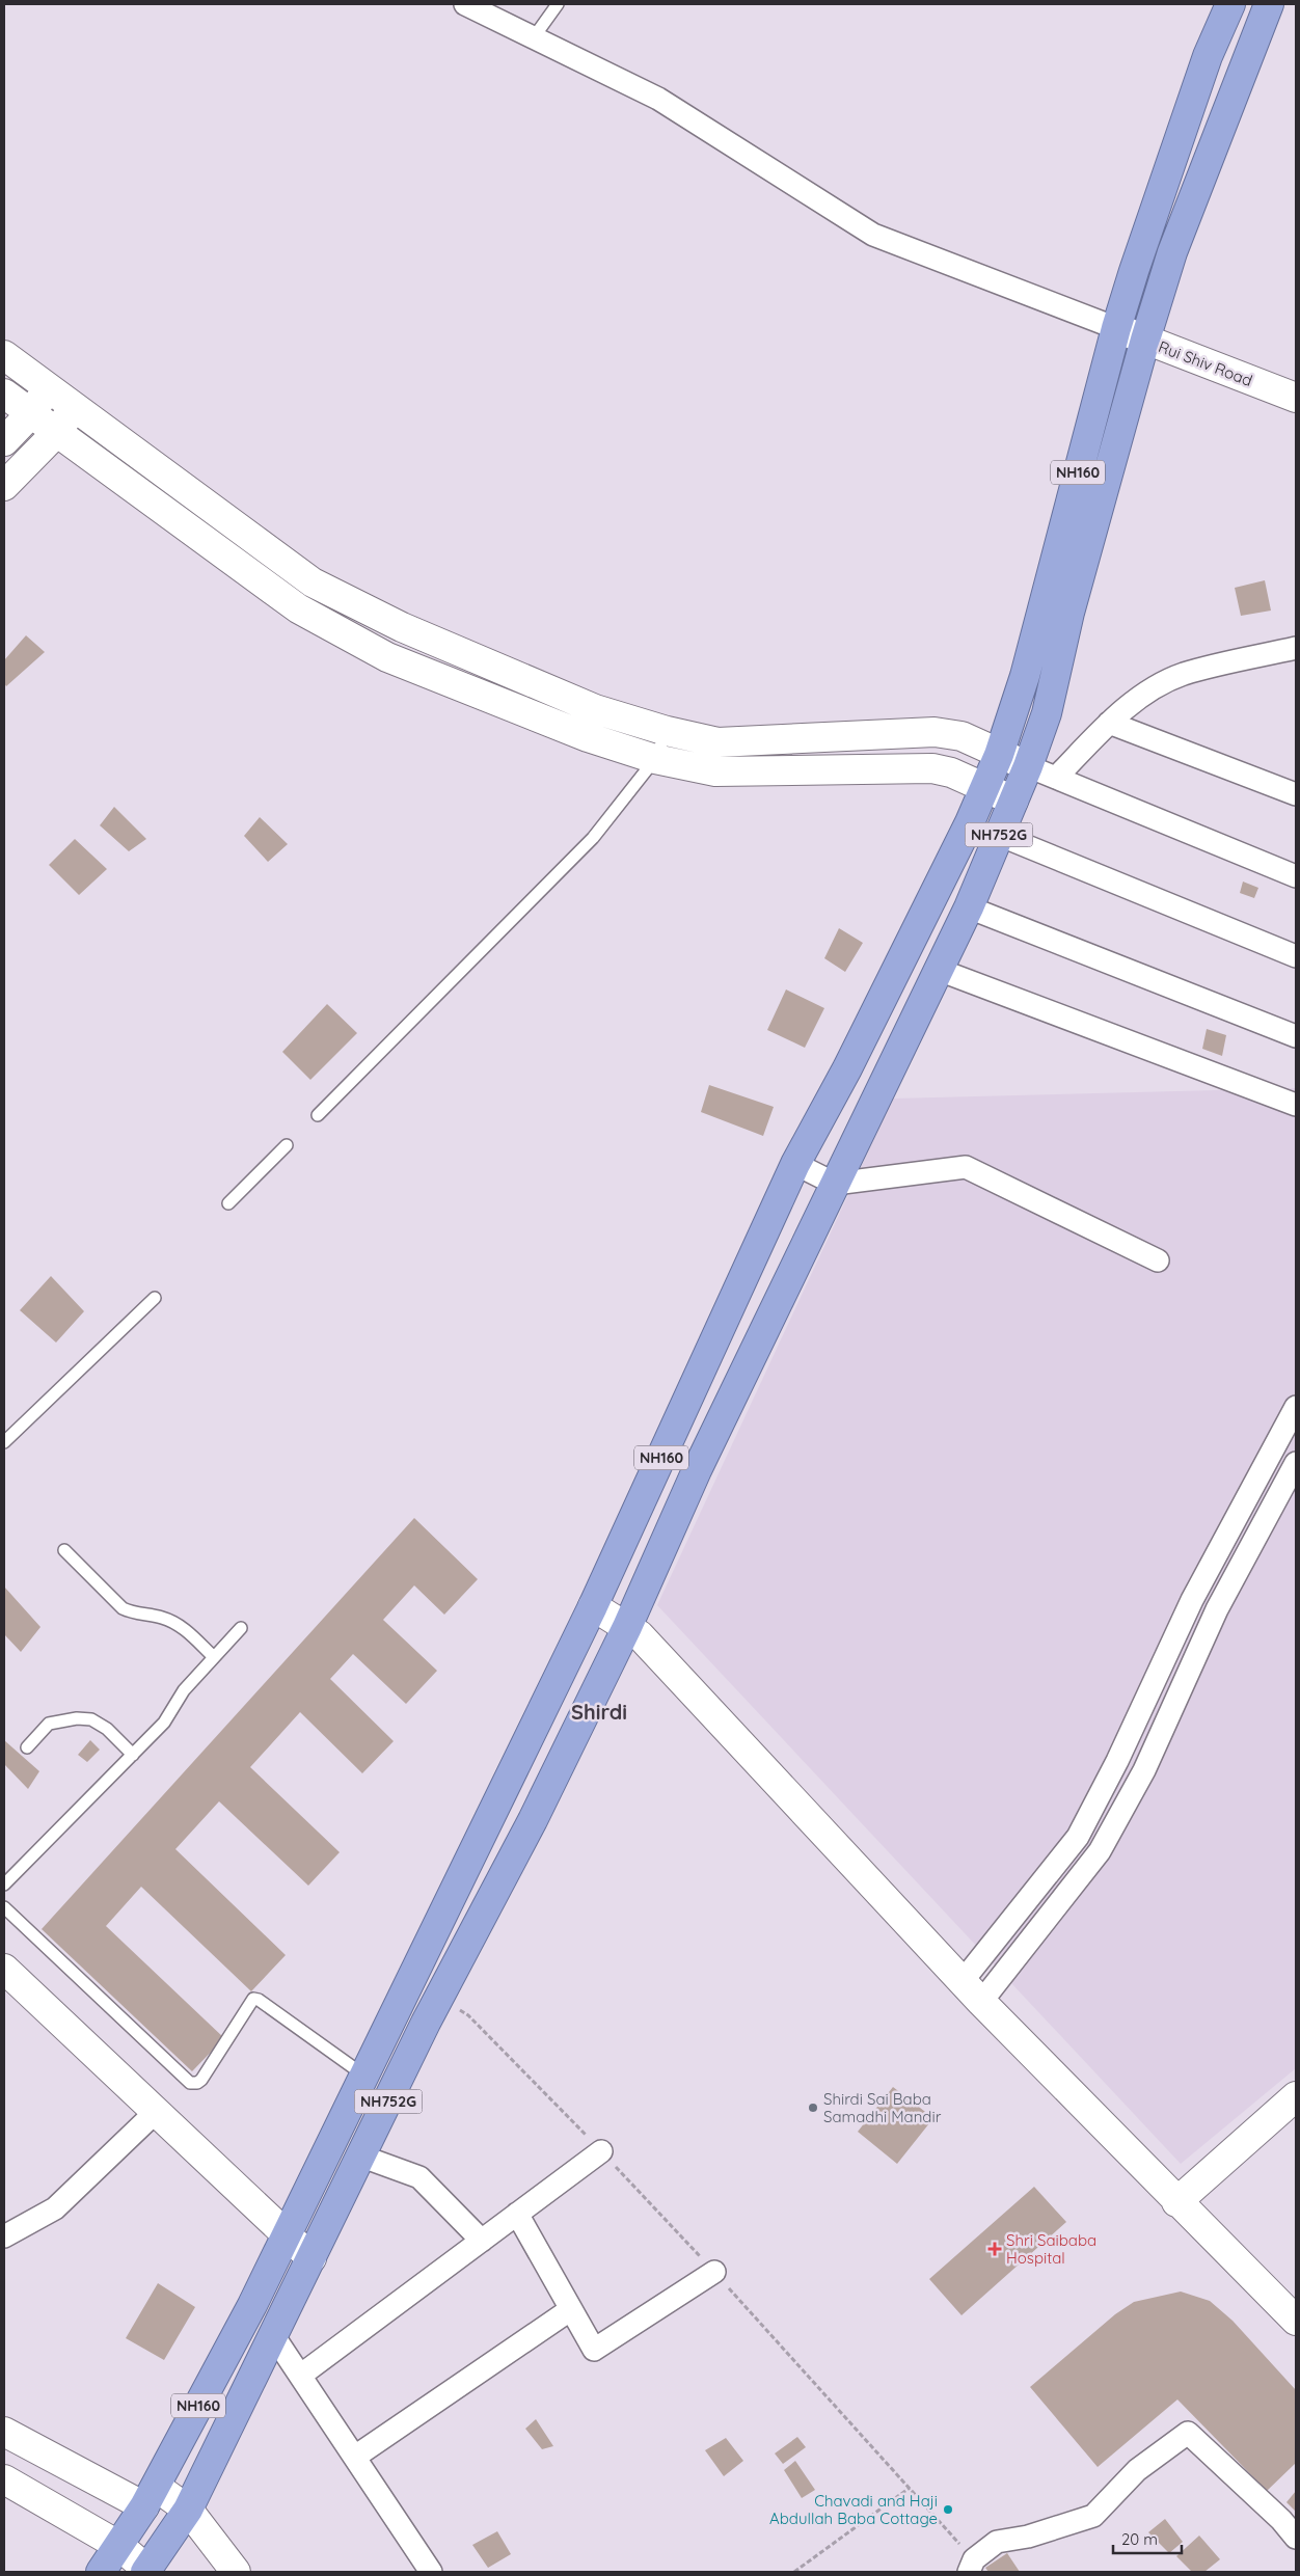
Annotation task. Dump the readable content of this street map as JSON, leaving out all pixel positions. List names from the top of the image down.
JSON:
{
  "streets": {
    "highway": ["NH160", "NH752G"],
    "street": ["Rui Shiv Road"]
  },
  "crossings": [
    ["Rui Shiv Road", "NH160"],
    ["Rui Shiv Road", "NH752G"]
  ],
  "districts": ["Shirdi"],
  "places": {
    "other": ["Shirdi Sai Baba Samadhi Mandir", "Chavadi and Haji Abdullah Baba Cottage"],
    "health": ["Shri Saibaba Hospital"]
  },
  "scale_bar": "20 m"
}
